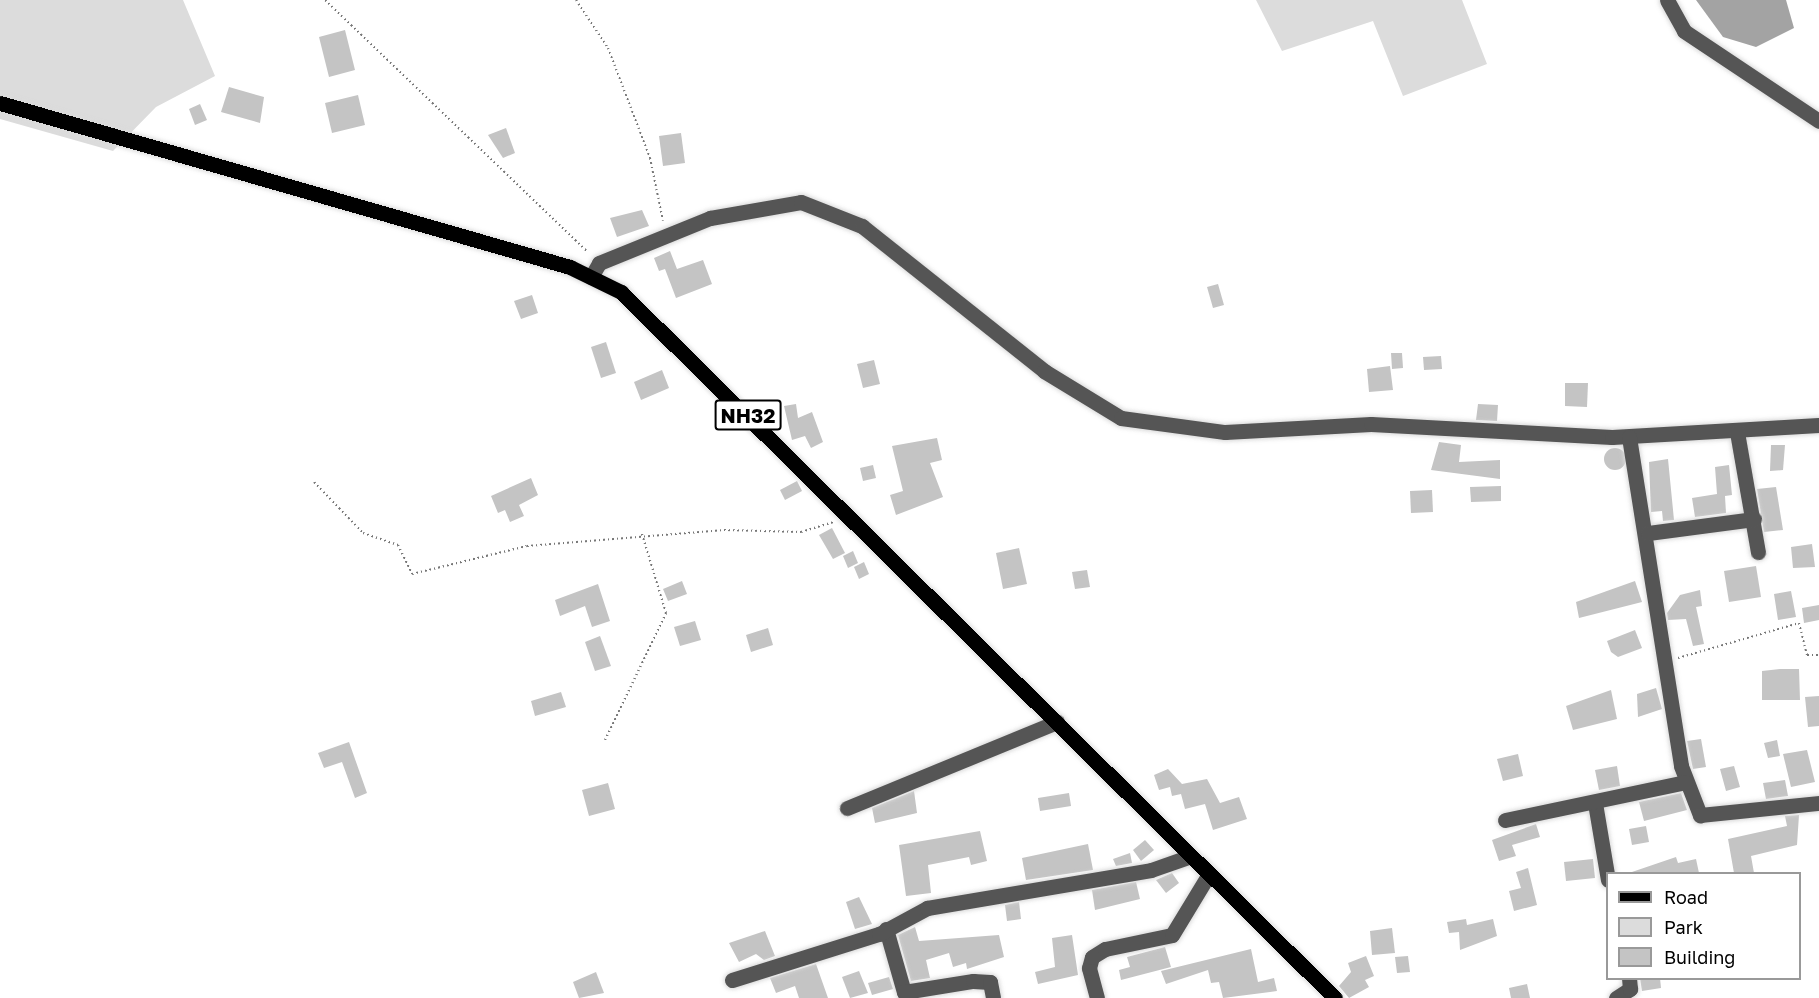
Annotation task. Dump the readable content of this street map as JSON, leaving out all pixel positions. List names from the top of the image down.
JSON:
{
  "streets": {
    "main road": ["NH32"]
  },
  "legend": ["Road", "Park", "Building"]
}
